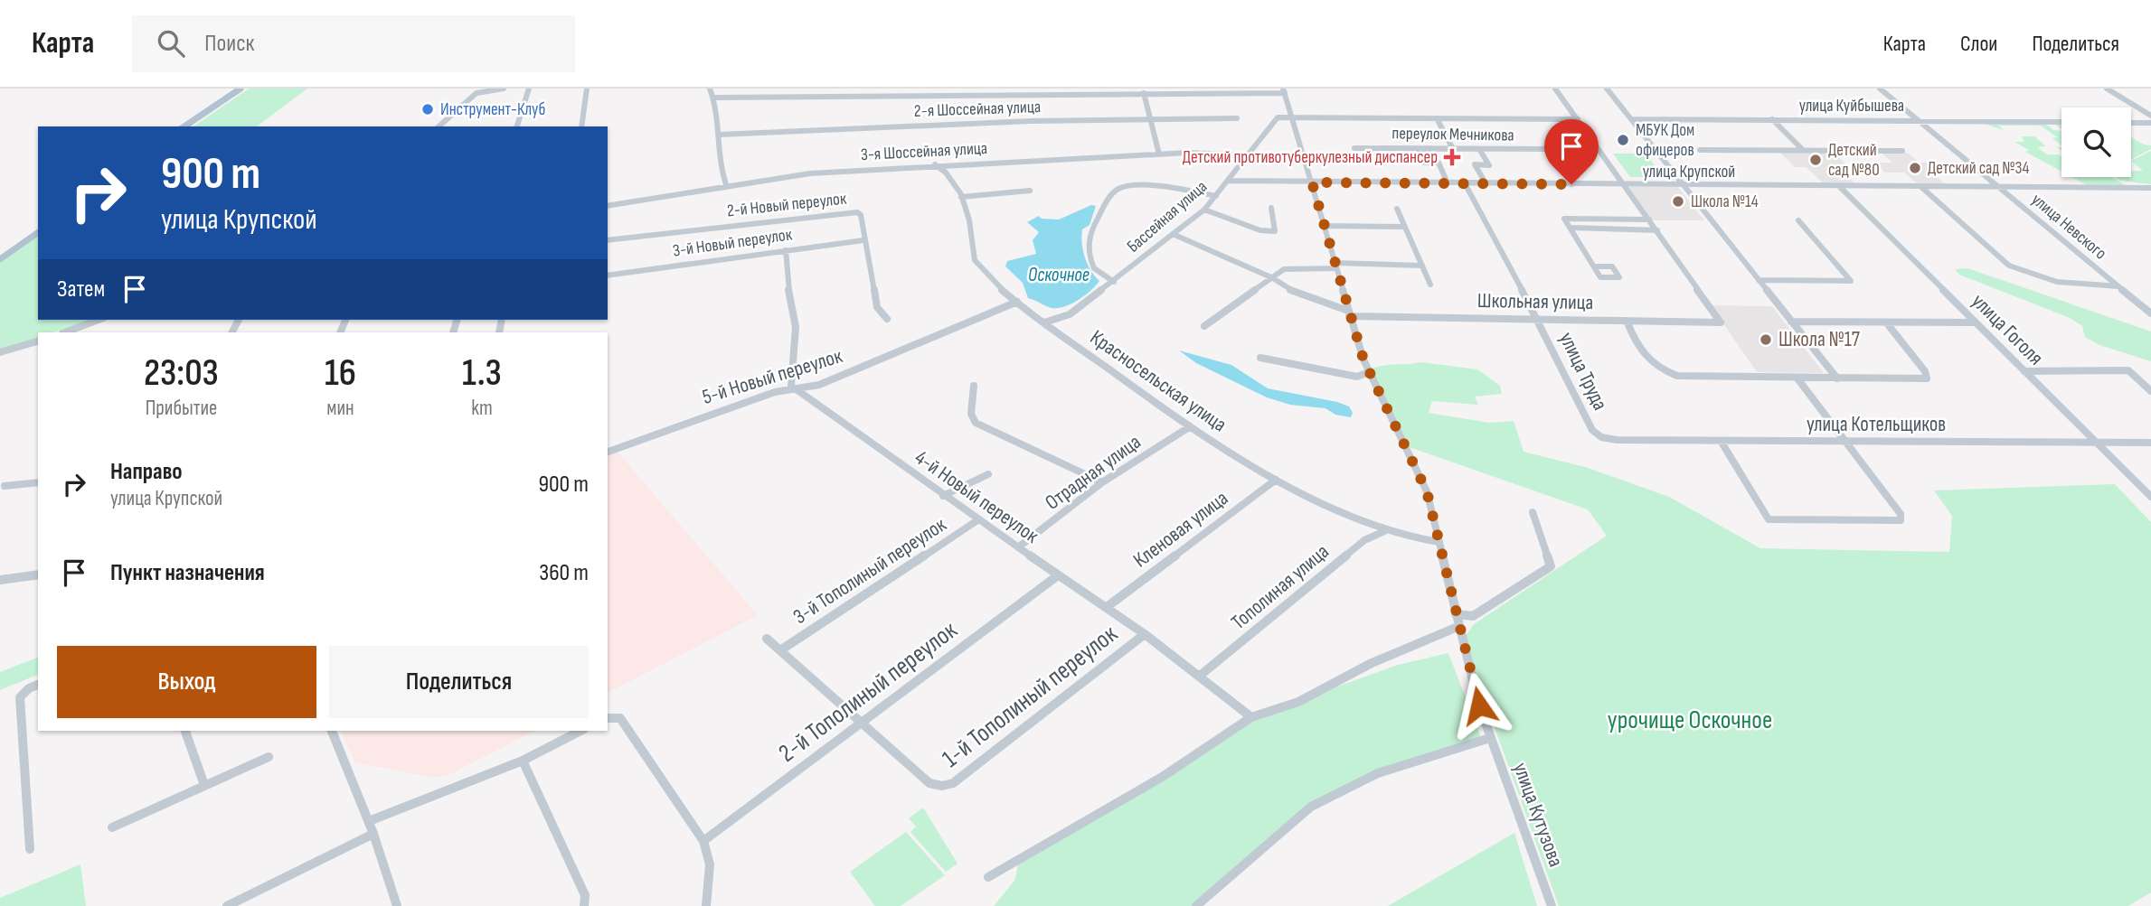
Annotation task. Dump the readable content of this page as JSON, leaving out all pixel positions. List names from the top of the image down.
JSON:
{
  "streets": {
    "street": [
      "улица Куйбышева",
      "2-я Шоссейная улица",
      "переулок Мечникова",
      "3-я Шоссейная улица",
      "улица Крупской",
      "2-й Новый переулок",
      "Бассейная улица",
      "улица Невского",
      "3-й Новый переулок",
      "Школьная улица",
      "улица Гоголя",
      "улица Труда",
      "5-й Новый переулок",
      "Красносельская улица",
      "улица Котельщиков",
      "Отрадная улица",
      "4-й Новый переулок",
      "Кленовая улица",
      "3-й Тополиный переулок",
      "Тополиная улица",
      "2-й Тополиный переулок",
      "1-й Тополиный переулок",
      "улица Кутузова"
    ]
  },
  "crossings": [
    ["улица Куйбышева", "улица Невского"],
    ["переулок Мечникова", "улица Крупской"],
    ["3-я Шоссейная улица", "Бассейная улица"],
    ["3-я Шоссейная улица", "Красносельская улица"],
    ["улица Крупской", "Бассейная улица"],
    ["улица Крупской", "улица Невского"],
    ["улица Крупской", "улица Гоголя"],
    ["улица Крупской", "улица Труда"],
    ["улица Крупской", "улица Кутузова"],
    ["2-й Новый переулок", "3-й Новый переулок"],
    ["Бассейная улица", "Красносельская улица"],
    ["Бассейная улица", "улица Кутузова"],
    ["Школьная улица", "улица Труда"],
    ["Школьная улица", "улица Кутузова"],
    ["улица Гоголя", "улица Котельщиков"],
    ["улица Труда", "улица Котельщиков"],
    ["5-й Новый переулок", "Красносельская улица"],
    ["5-й Новый переулок", "4-й Новый переулок"],
    ["Красносельская улица", "Отрадная улица"],
    ["Красносельская улица", "Кленовая улица"],
    ["Красносельская улица", "Тополиная улица"],
    ["Красносельская улица", "улица Кутузова"],
    ["Отрадная улица", "4-й Новый переулок"],
    ["4-й Новый переулок", "Кленовая улица"],
    ["4-й Новый переулок", "3-й Тополиный переулок"],
    ["4-й Новый переулок", "Тополиная улица"],
    ["4-й Новый переулок", "2-й Тополиный переулок"],
    ["4-й Новый переулок", "1-й Тополиный переулок"],
    ["3-й Тополиный переулок", "1-й Тополиный переулок"],
    ["2-й Тополиный переулок", "1-й Тополиный переулок"]
  ],
  "water": ["Оскочное"],
  "parks": ["урочище Оскочное"],
  "places": {
    "other": [
      "Инструмент-Клуб",
      "МБУК Дом офицеров",
      "Детский сад №80",
      "Детский сад №34",
      "Школа №14",
      "Школа №17"
    ],
    "health": ["Детский противотуберкулезный диспансер"]
  },
  "page": {
    "header": "Карта",
    "search": "Поиск",
    "nav": ["Карта", "Слои", "Поделиться"],
    "turn": ["900 m", "улица Крупской"],
    "then": "Затем",
    "eta": [
      "23:03",
      "Прибытие",
      "16",
      "мин",
      "1.3",
      "km"
    ],
    "list": [
      {
        "name": "Направо",
        "note": "улица Крупской",
        "value": "900 m"
      },
      {
        "name": "Пункт назначения",
        "value": "360 m"
      }
    ],
    "buttons": ["Выход", "Поделиться"]
  }
}
